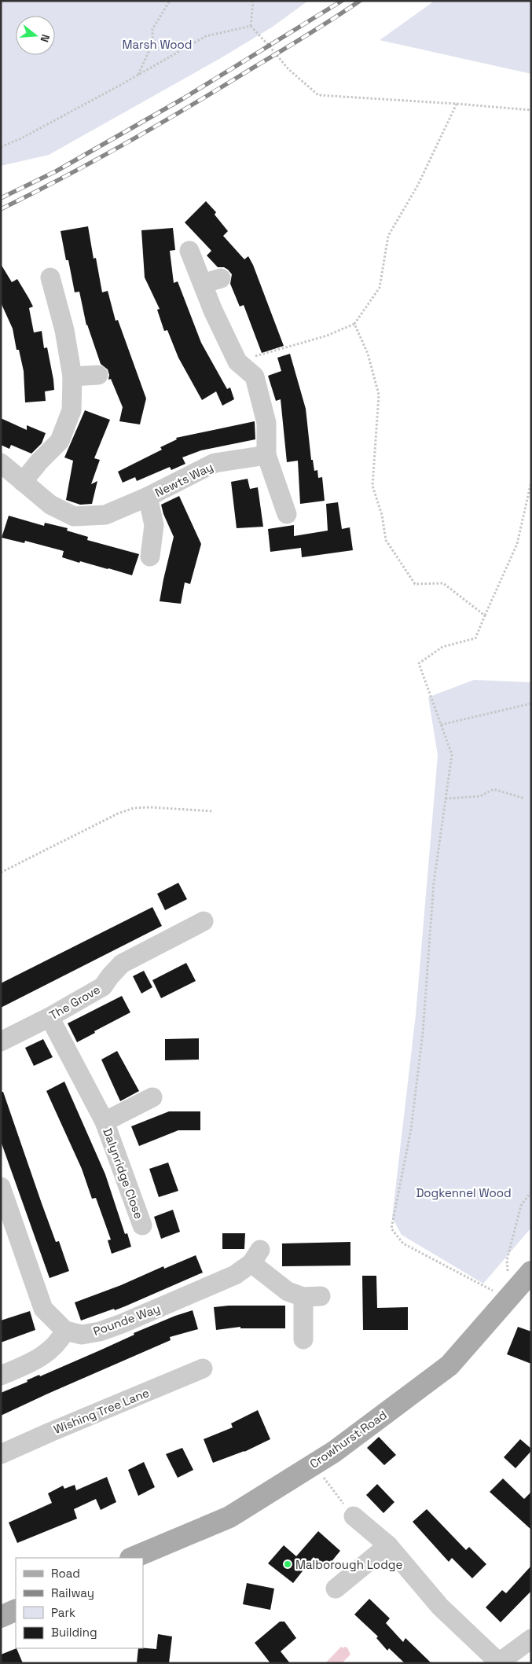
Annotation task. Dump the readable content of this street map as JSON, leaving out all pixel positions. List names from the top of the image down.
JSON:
{
  "streets": {
    "main road": ["Crowhurst Road"],
    "street": [
      "Newts Way",
      "The Grove",
      "Dalynridge Close",
      "Pounde Way",
      "Wishing Tree Lane"
    ]
  },
  "crossings": [
    ["The Grove", "Dalynridge Close"]
  ],
  "parks": ["Marsh Wood", "Dogkennel Wood"],
  "places": ["Malborough Lodge"],
  "legend": [
    "Road",
    "Railway",
    "Park",
    "Building"
  ],
  "north": "right"
}
